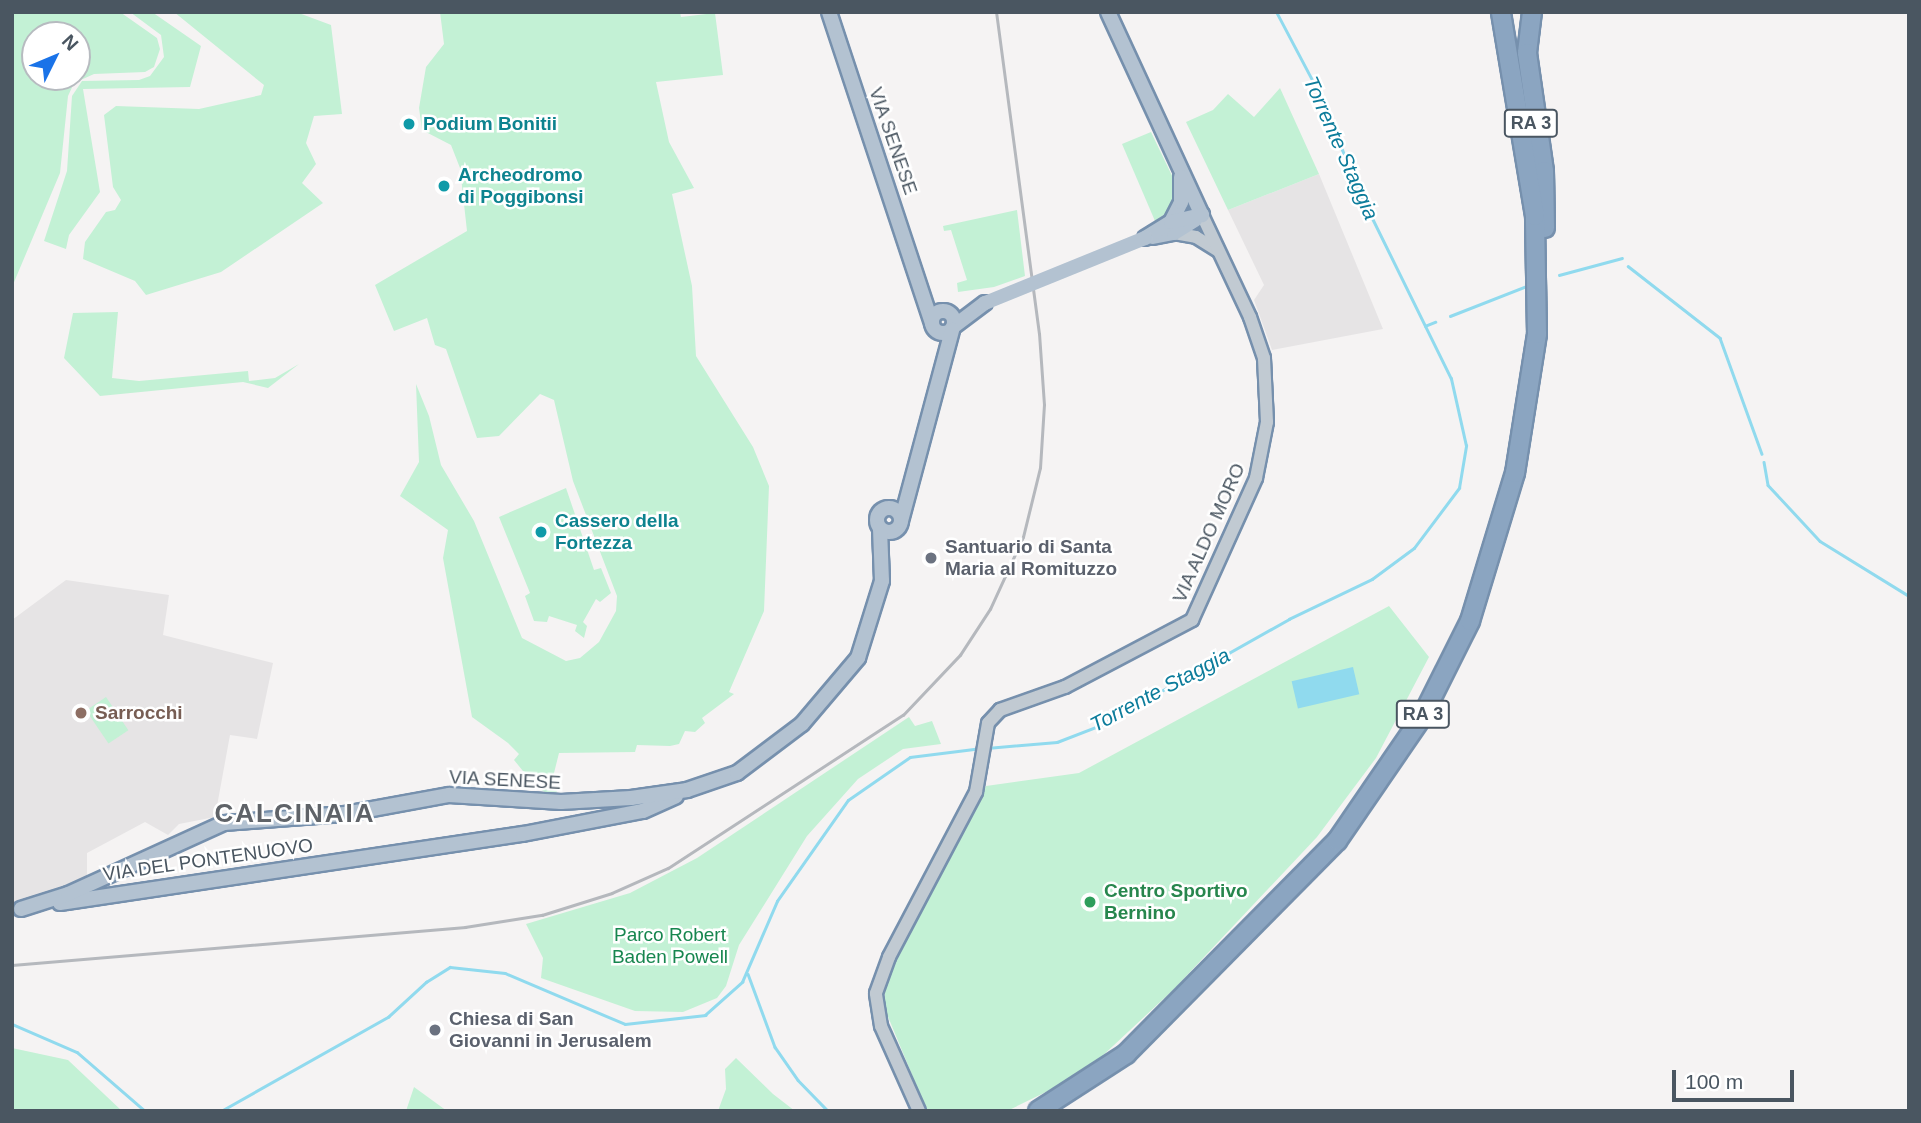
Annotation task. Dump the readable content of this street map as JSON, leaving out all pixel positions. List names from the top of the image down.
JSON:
{
  "streets": {
    "highway": ["RA 3"],
    "main road": ["VIA SENESE", "VIA DEL PONTENUOVO"],
    "street": ["VIA ALDO MORO"]
  },
  "crossings": [
    ["VIA SENESE", "VIA DEL PONTENUOVO"]
  ],
  "districts": ["CALCINAIA"],
  "water": ["Torrente Staggia"],
  "parks": ["Parco Robert Baden Powell"],
  "places": [
    "Podium Bonitii",
    "Archeodromo di Poggibonsi",
    "Cassero della Fortezza",
    "Santuario di Santa Maria al Romituzzo",
    "Sarrocchi",
    "Centro Sportivo Bernino",
    "Chiesa di San Giovanni in Jerusalem"
  ],
  "scale_bar": "100 m",
  "north": "top right"
}
